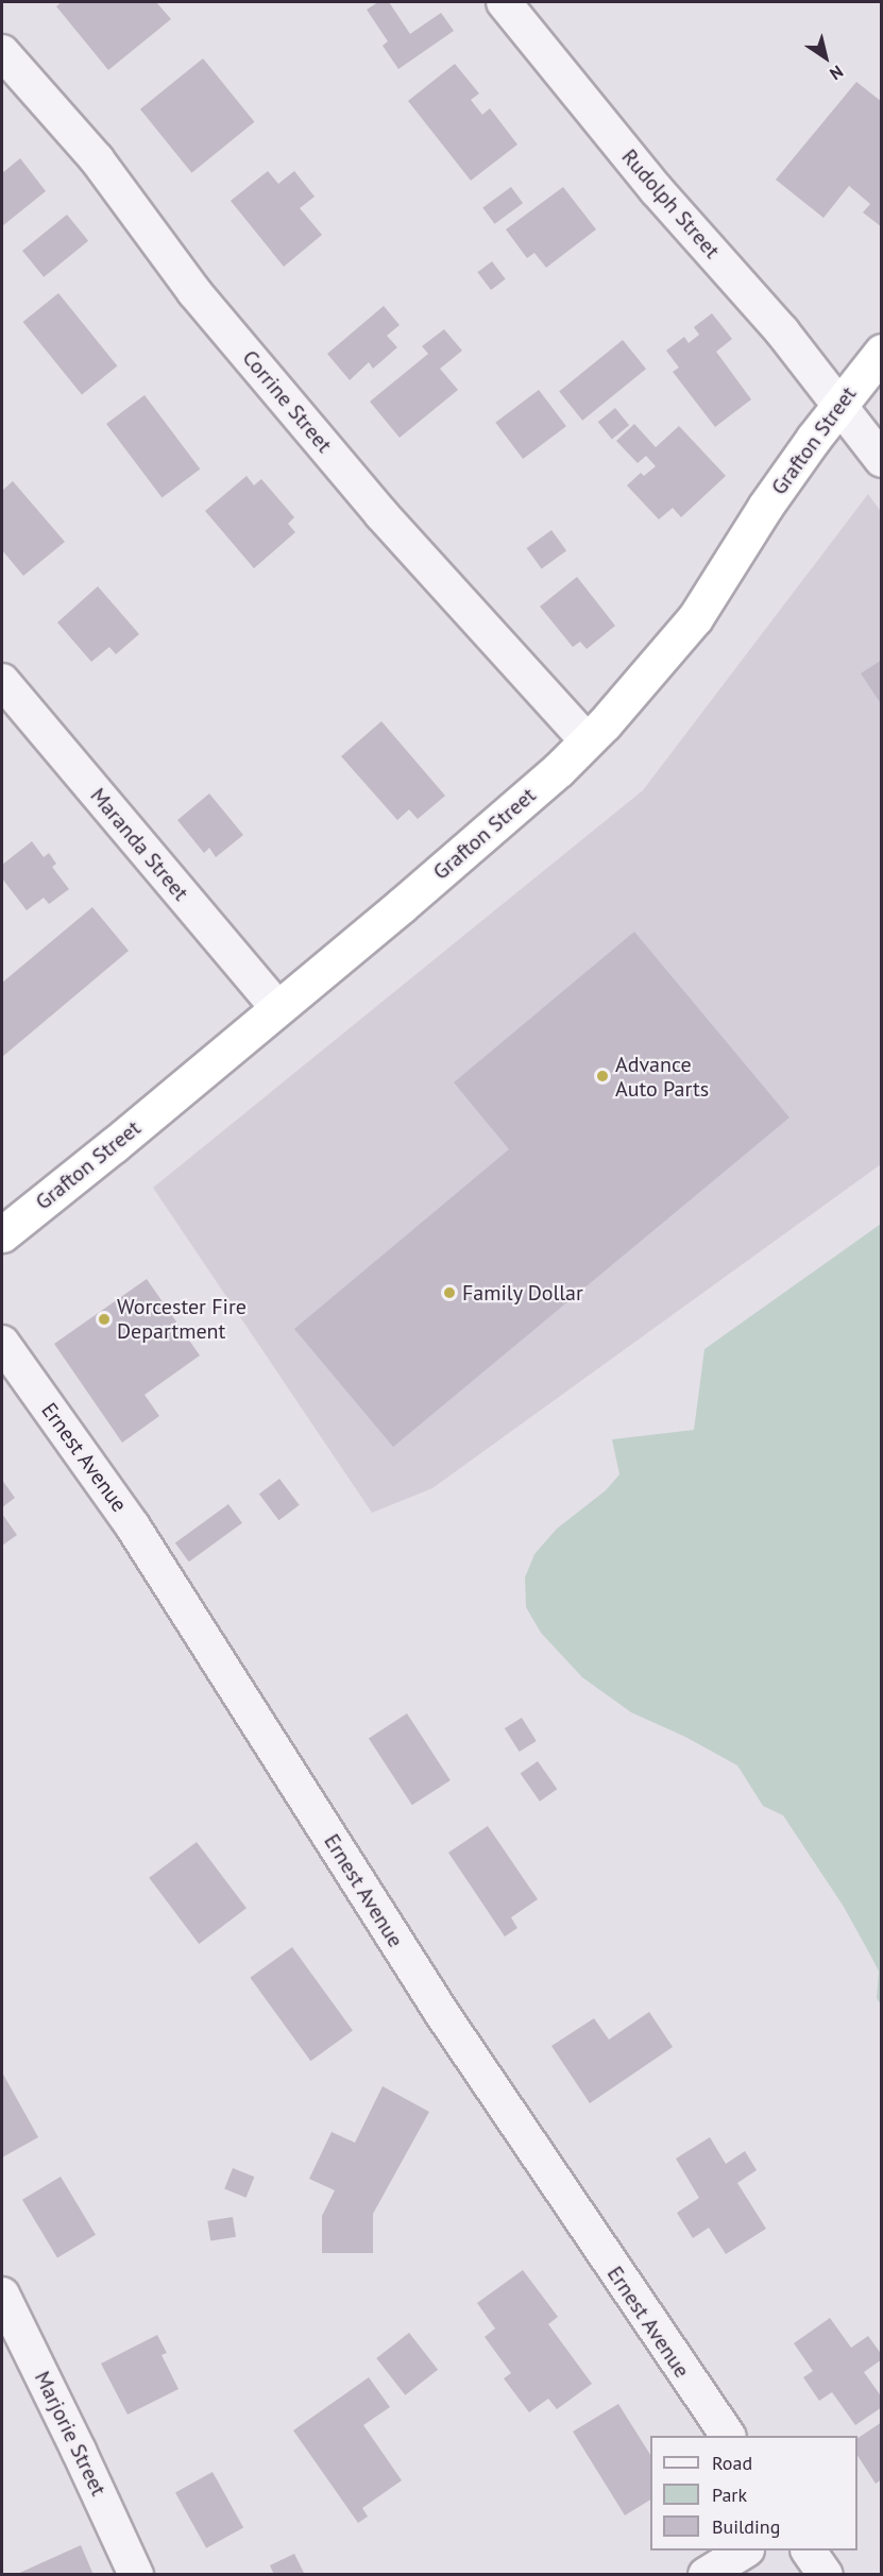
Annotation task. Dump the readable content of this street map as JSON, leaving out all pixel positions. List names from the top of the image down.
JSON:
{
  "streets": {
    "highway": ["Grafton Street"],
    "street": [
      "Rudolph Street",
      "Corrine Street",
      "Maranda Street",
      "Ernest Avenue",
      "Marjorie Street"
    ]
  },
  "crossings": [
    ["Rudolph Street", "Grafton Street"],
    ["Corrine Street", "Grafton Street"],
    ["Grafton Street", "Maranda Street"]
  ],
  "places": ["Advance Auto Parts", "Family Dollar", "Worcester Fire Department"],
  "legend": ["Road", "Park", "Building"],
  "north": "bottom right"
}
